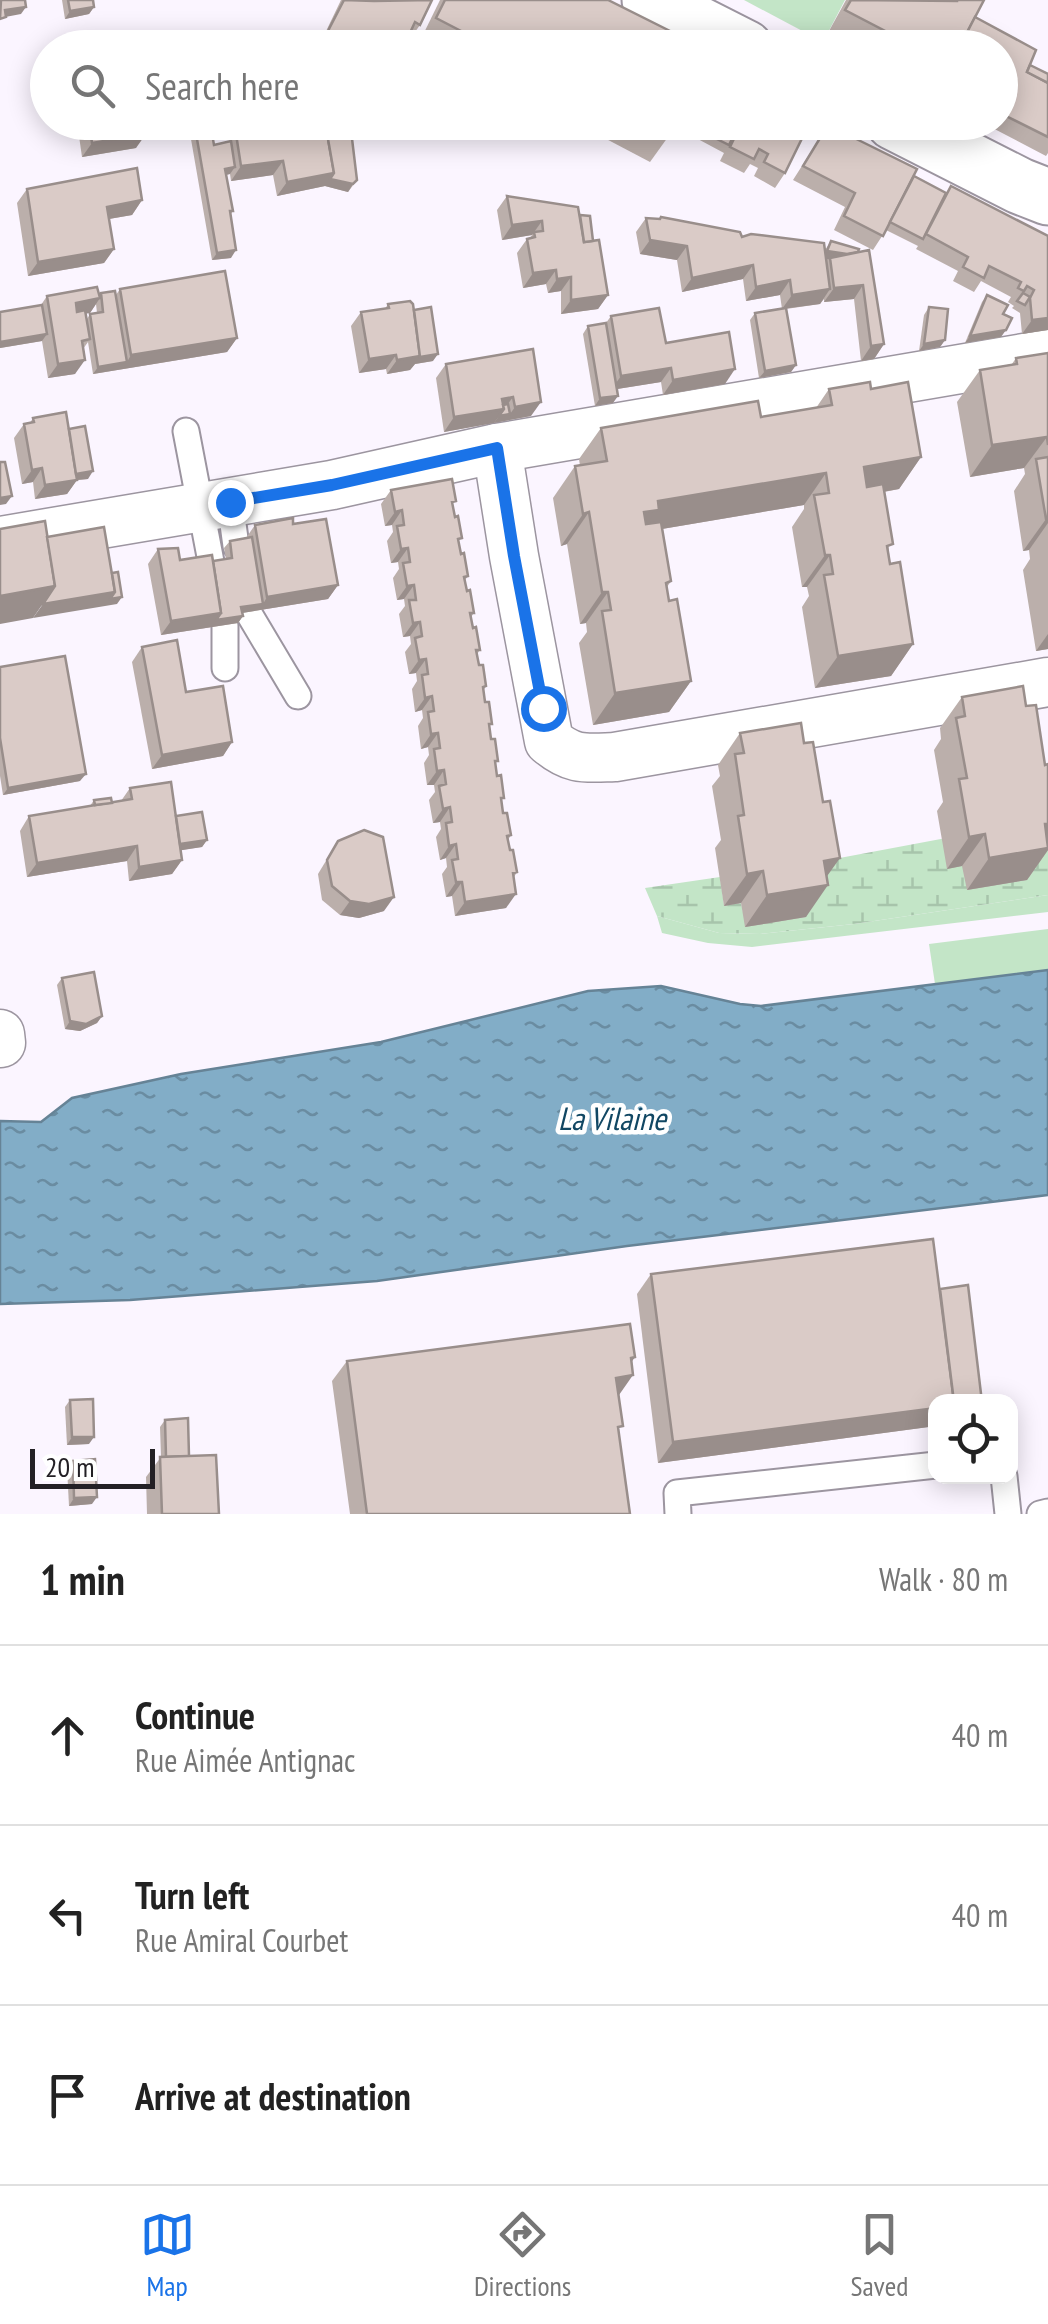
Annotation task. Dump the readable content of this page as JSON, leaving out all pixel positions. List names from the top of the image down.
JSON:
{
  "water": ["La Vilaine"],
  "scale_bar": "20 m",
  "page": {
    "search": "Search here",
    "scale": "20 m",
    "heading": ["1 min", "Walk · 80 m"],
    "list": [
      ["Continue", "Rue Aimée Antignac", "40 m"],
      ["Turn left", "Rue Amiral Courbet", "40 m"],
      "Arrive at destination"
    ],
    "nav": ["Map", "Directions", "Saved"]
  }
}
